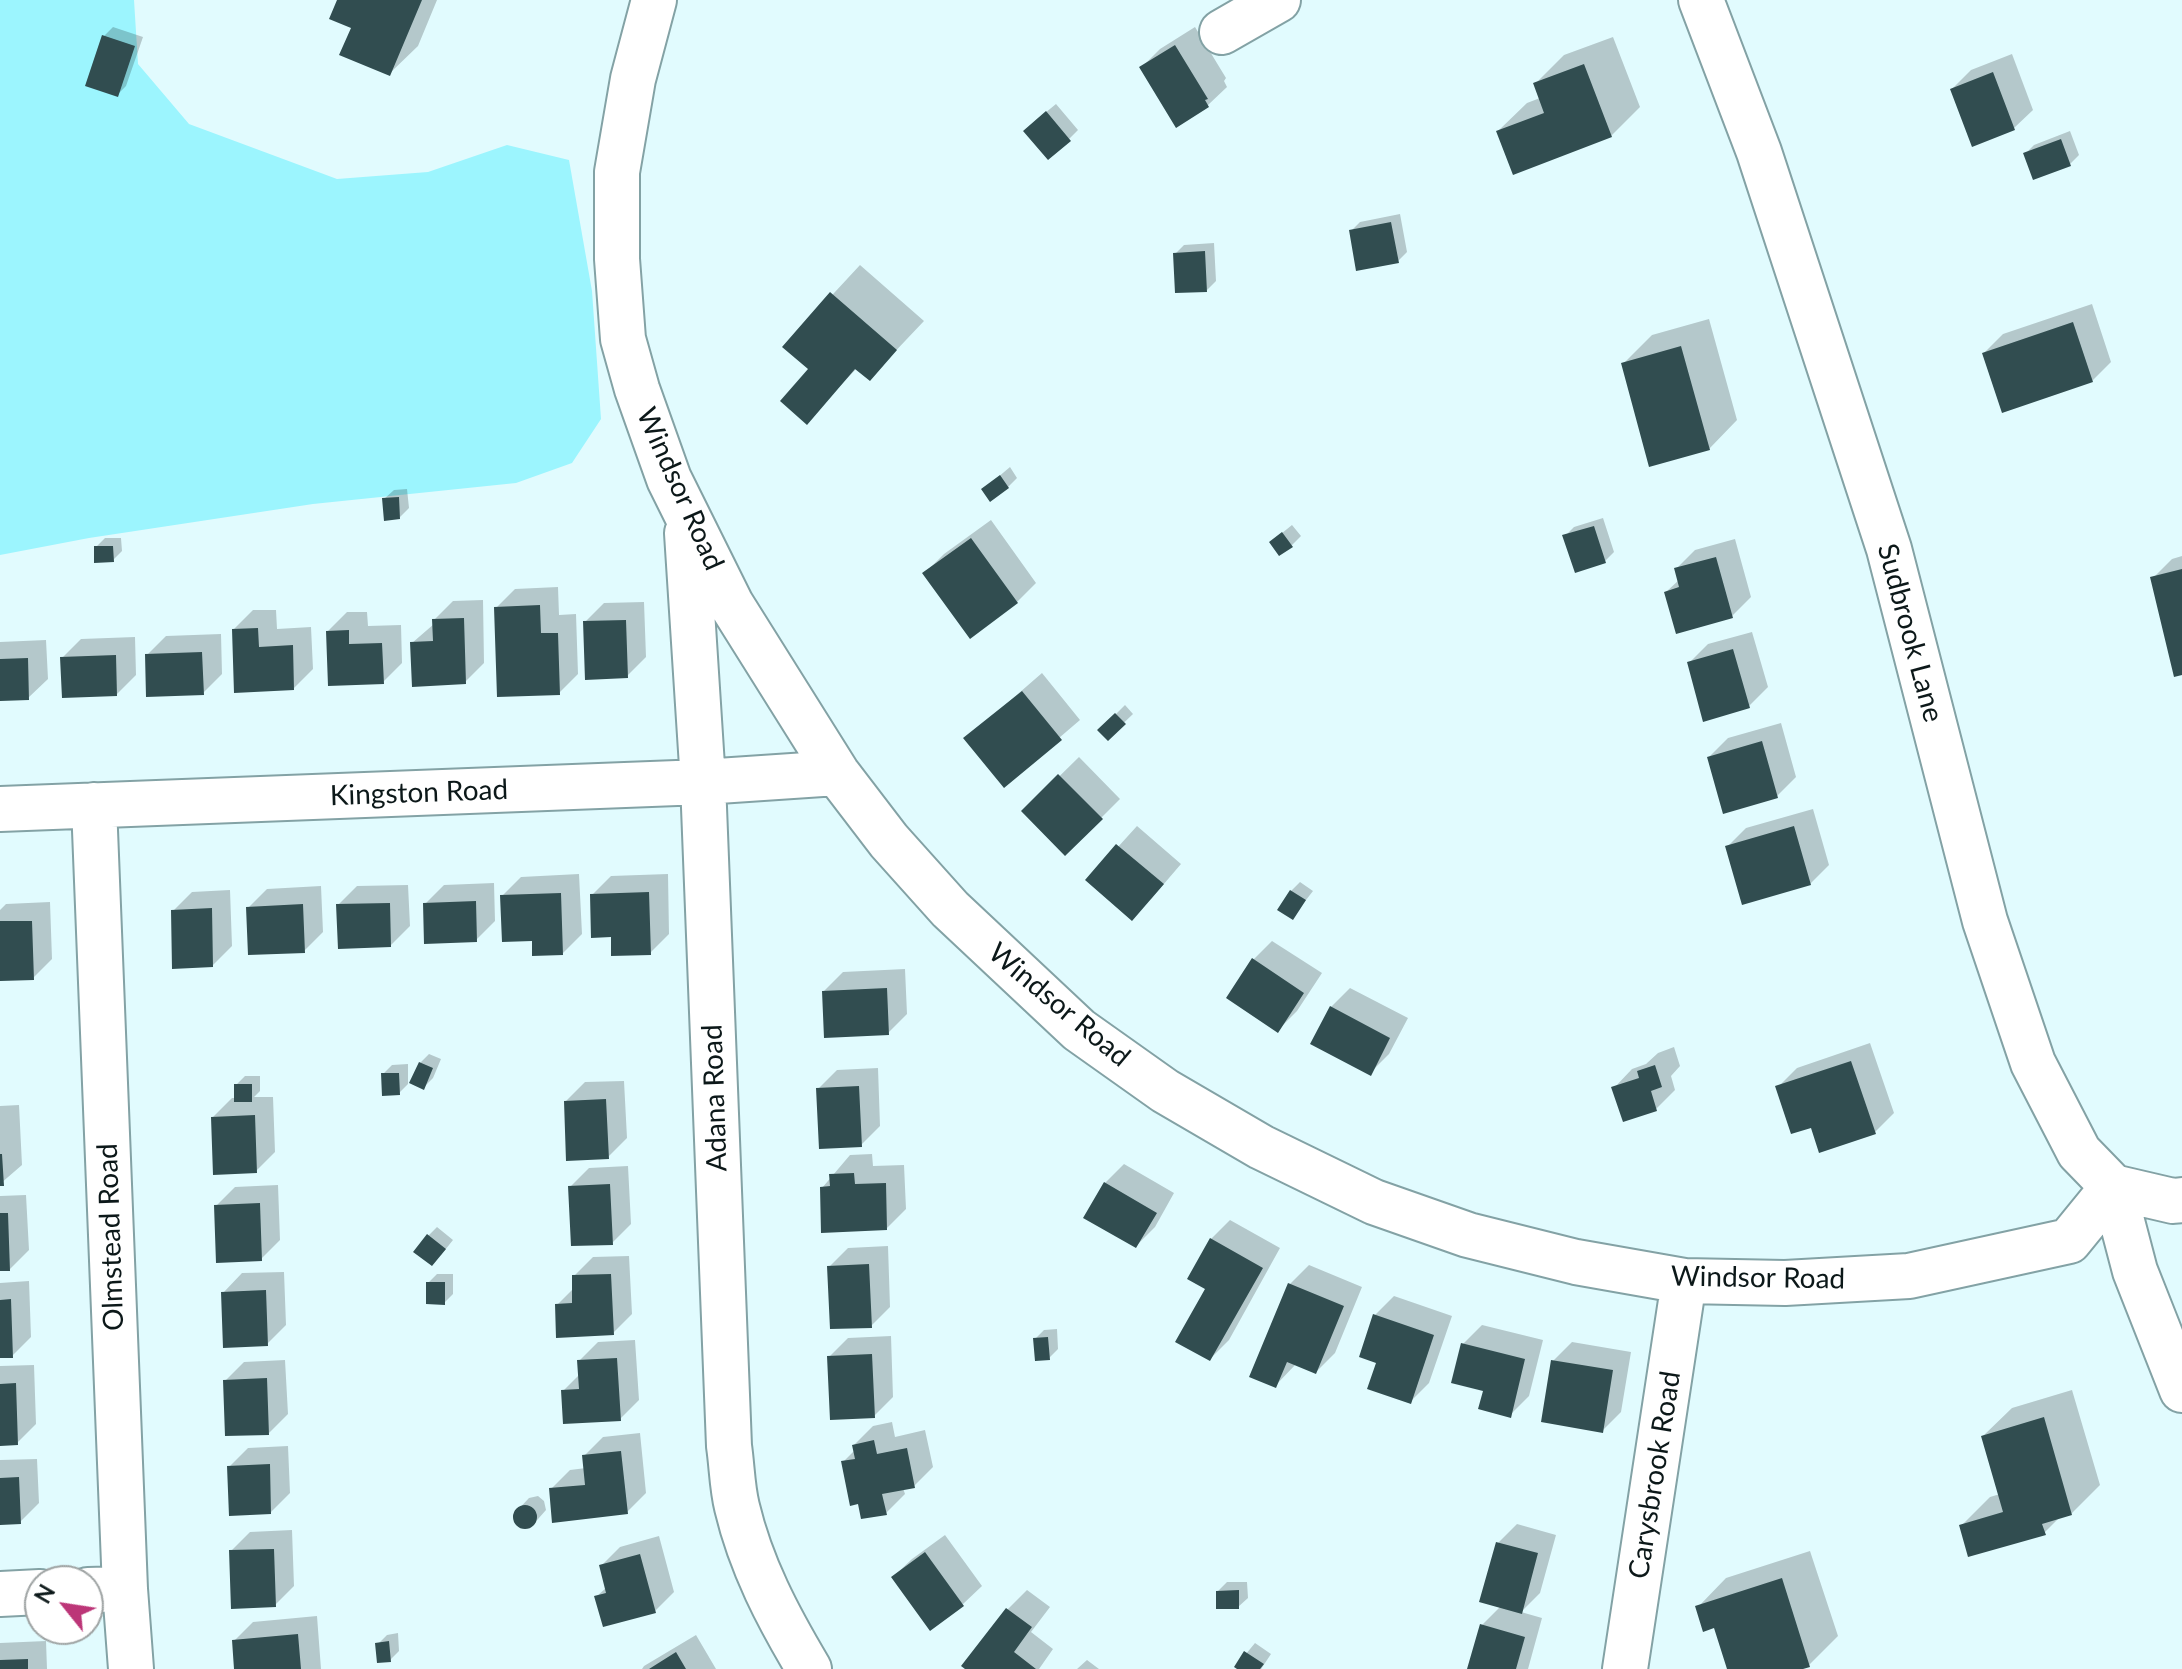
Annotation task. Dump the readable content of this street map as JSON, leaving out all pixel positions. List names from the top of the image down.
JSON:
{
  "streets": {
    "street": [
      "Windsor Road",
      "Sudbrook Lane",
      "Kingston Road",
      "Adana Road",
      "Olmstead Road",
      "Carysbrook Road"
    ]
  },
  "crossings": [
    ["Windsor Road", "Sudbrook Lane"],
    ["Windsor Road", "Kingston Road"],
    ["Windsor Road", "Adana Road"],
    ["Windsor Road", "Carysbrook Road"],
    ["Kingston Road", "Adana Road"],
    ["Kingston Road", "Olmstead Road"]
  ],
  "north": "top left"
}
